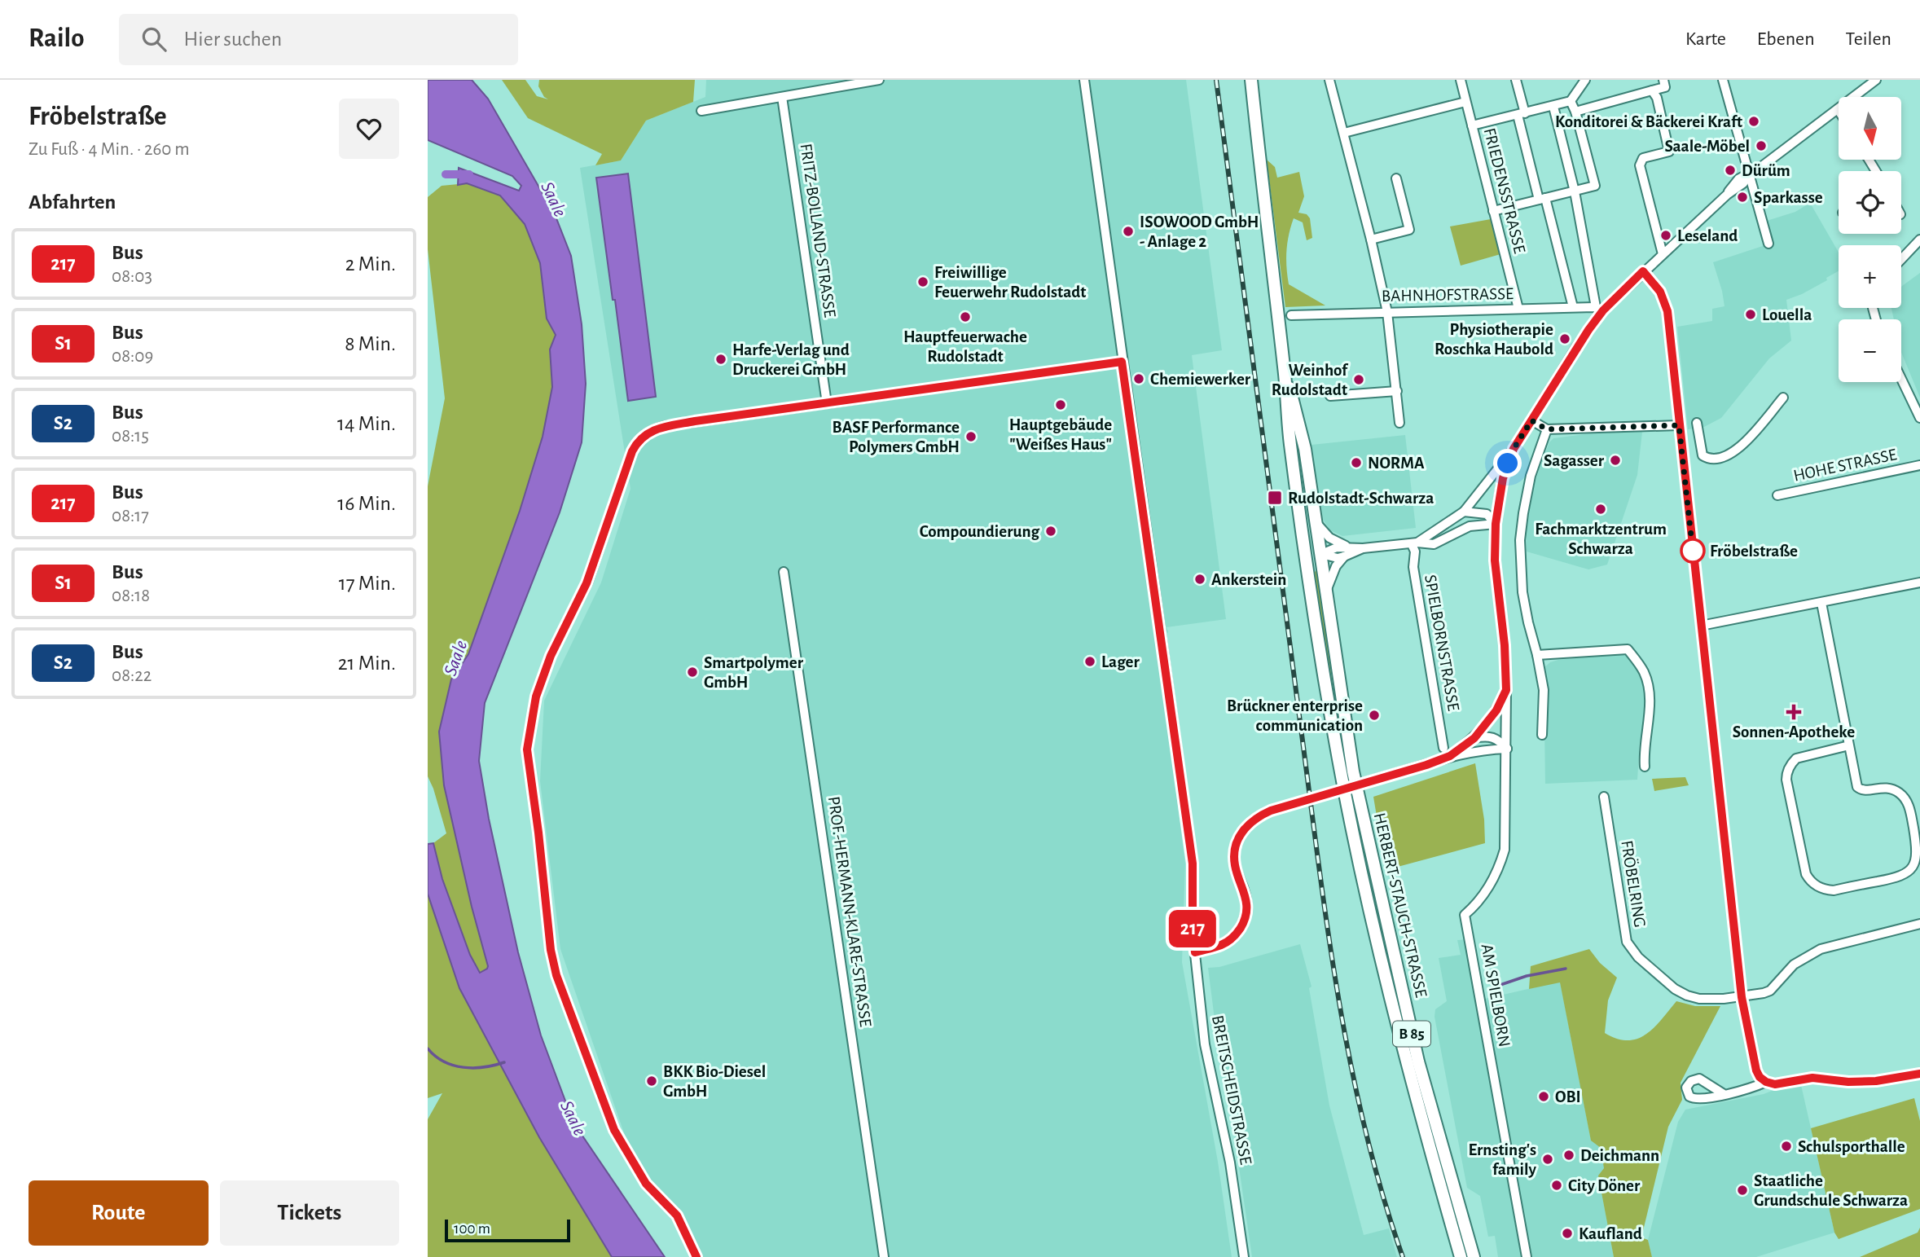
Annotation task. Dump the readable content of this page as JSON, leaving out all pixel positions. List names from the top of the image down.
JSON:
{
  "streets": {
    "main road": ["HERBERT-STAUCH-STRASSE", "B 85"],
    "street": [
      "FRIEDENSSTRASSE",
      "FRITZ-BOLLAND-STRASSE",
      "BAHNHOFSTRASSE",
      "HOHE STRASSE",
      "SPIELBORNSTRASSE",
      "FRÖBELRING",
      "PROF.-HERMANN-KLARE-STRASSE",
      "AM SPIELBORN",
      "BREITSCHEIDSTRASSE"
    ]
  },
  "crossings": [
    ["FRIEDENSSTRASSE", "BAHNHOFSTRASSE"],
    ["HERBERT-STAUCH-STRASSE", "B 85"]
  ],
  "water": ["Saale"],
  "places": {
    "other": [
      "Konditorei & Bäckerei Kraft",
      "Saale-Möbel",
      "Dürüm",
      "Sparkasse",
      "ISOWOOD GmbH - Anlage 2",
      "Leseland",
      "Freiwillige Feuerwehr Rudolstadt",
      "Louella",
      "Hauptfeuerwache Rudolstadt",
      "Physiotherapie Roschka Haubold",
      "Harfe-Verlag und Druckerei GmbH",
      "Chemiewerker",
      "Weinhof Rudolstadt",
      "Hauptgebäude \"Weißes Haus\"",
      "BASF Performance Polymers GmbH",
      "Sagasser",
      "NORMA",
      "Fachmarktzentrum Schwarza",
      "Compoundierung",
      "Fröbelstraße",
      "Ankerstein",
      "Lager",
      "Smartpolymer GmbH",
      "Brückner enterprise communication",
      "BKK Bio-Diesel GmbH",
      "OBI",
      "Schulsporthalle",
      "Deichmann",
      "Ernsting's family",
      "City Döner",
      "Staatliche Grundschule Schwarza",
      "Kaufland"
    ],
    "transit": ["Rudolstadt-Schwarza"],
    "health": ["Sonnen-Apotheke"]
  },
  "lines": ["bus line 217"],
  "scale_bar": "100 m",
  "north": "bottom",
  "page": {
    "header": "Railo",
    "search": "Hier suchen",
    "nav": ["Karte", "Ebenen", "Teilen"],
    "heading": [
      ["Fröbelstraße", "Zu Fuß · 4 Min. · 260 m"],
      "Abfahrten"
    ],
    "on_map": "217",
    "map_buttons": ["+", "−"],
    "list": [
      {
        "mark": "217",
        "name": "Bus",
        "note": "08:03",
        "value": "2 Min."
      },
      {
        "mark": "S1",
        "name": "Bus",
        "note": "08:09",
        "value": "8 Min."
      },
      {
        "mark": "S2",
        "name": "Bus",
        "note": "08:15",
        "value": "14 Min."
      },
      {
        "mark": "217",
        "name": "Bus",
        "note": "08:17",
        "value": "16 Min."
      },
      {
        "mark": "S1",
        "name": "Bus",
        "note": "08:18",
        "value": "17 Min."
      },
      {
        "mark": "S2",
        "name": "Bus",
        "note": "08:22",
        "value": "21 Min."
      }
    ],
    "buttons": ["Route", "Tickets"],
    "scale": "100 m"
  }
}
